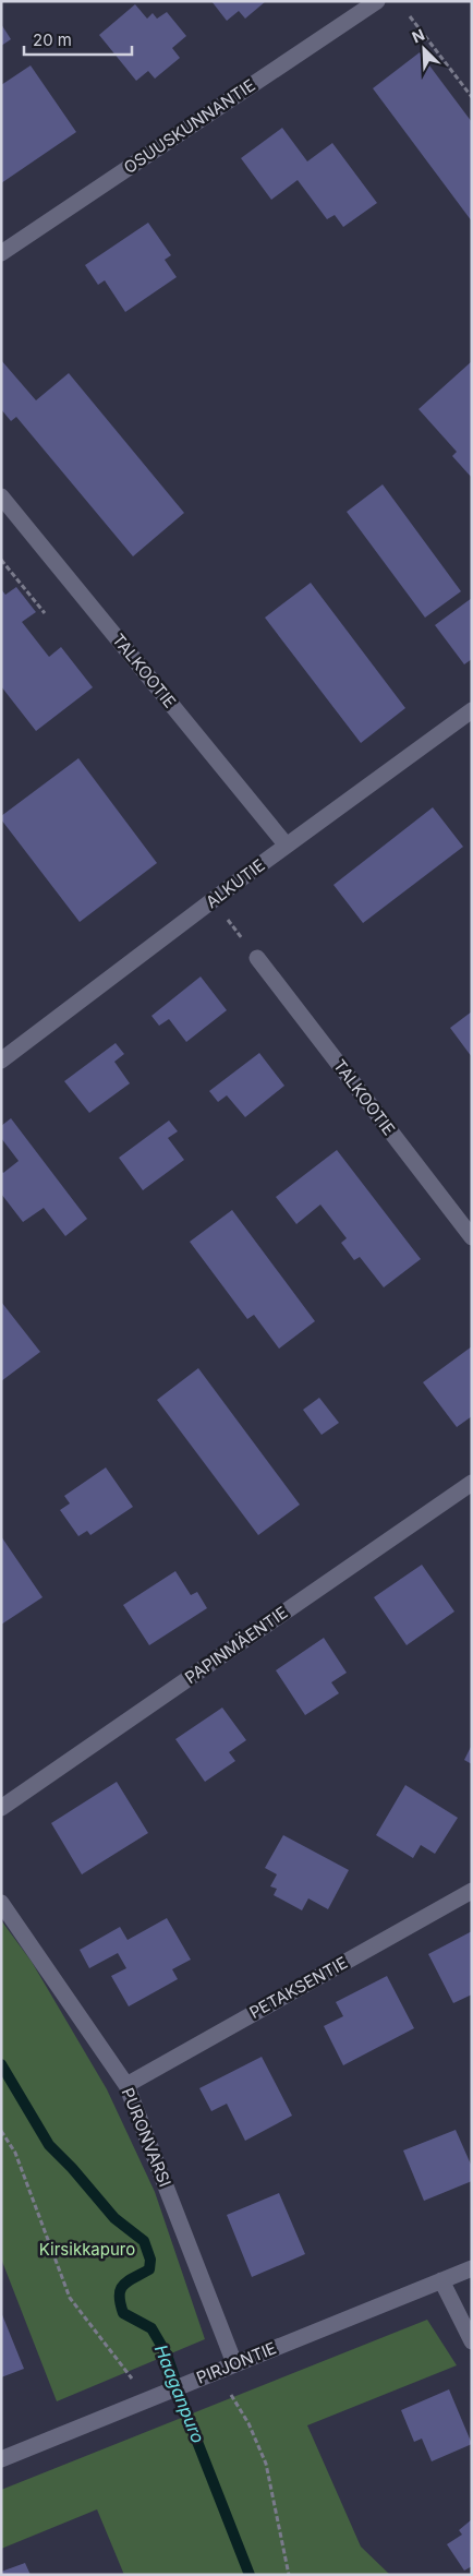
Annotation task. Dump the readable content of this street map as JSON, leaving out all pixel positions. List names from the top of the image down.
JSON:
{
  "streets": {
    "street": [
      "OSUUSKUNNANTIE",
      "TALKOOTIE",
      "ALKUTIE",
      "PAPINMÄENTIE",
      "PETAKSENTIE",
      "PURONVARSI",
      "PIRJONTIE"
    ]
  },
  "crossings": [
    ["TALKOOTIE", "ALKUTIE"],
    ["PETAKSENTIE", "PURONVARSI"],
    ["PURONVARSI", "PIRJONTIE"]
  ],
  "water": ["Haaganpuro"],
  "parks": ["Kirsikkapuro"],
  "scale_bar": "20 m",
  "north": "top left"
}
